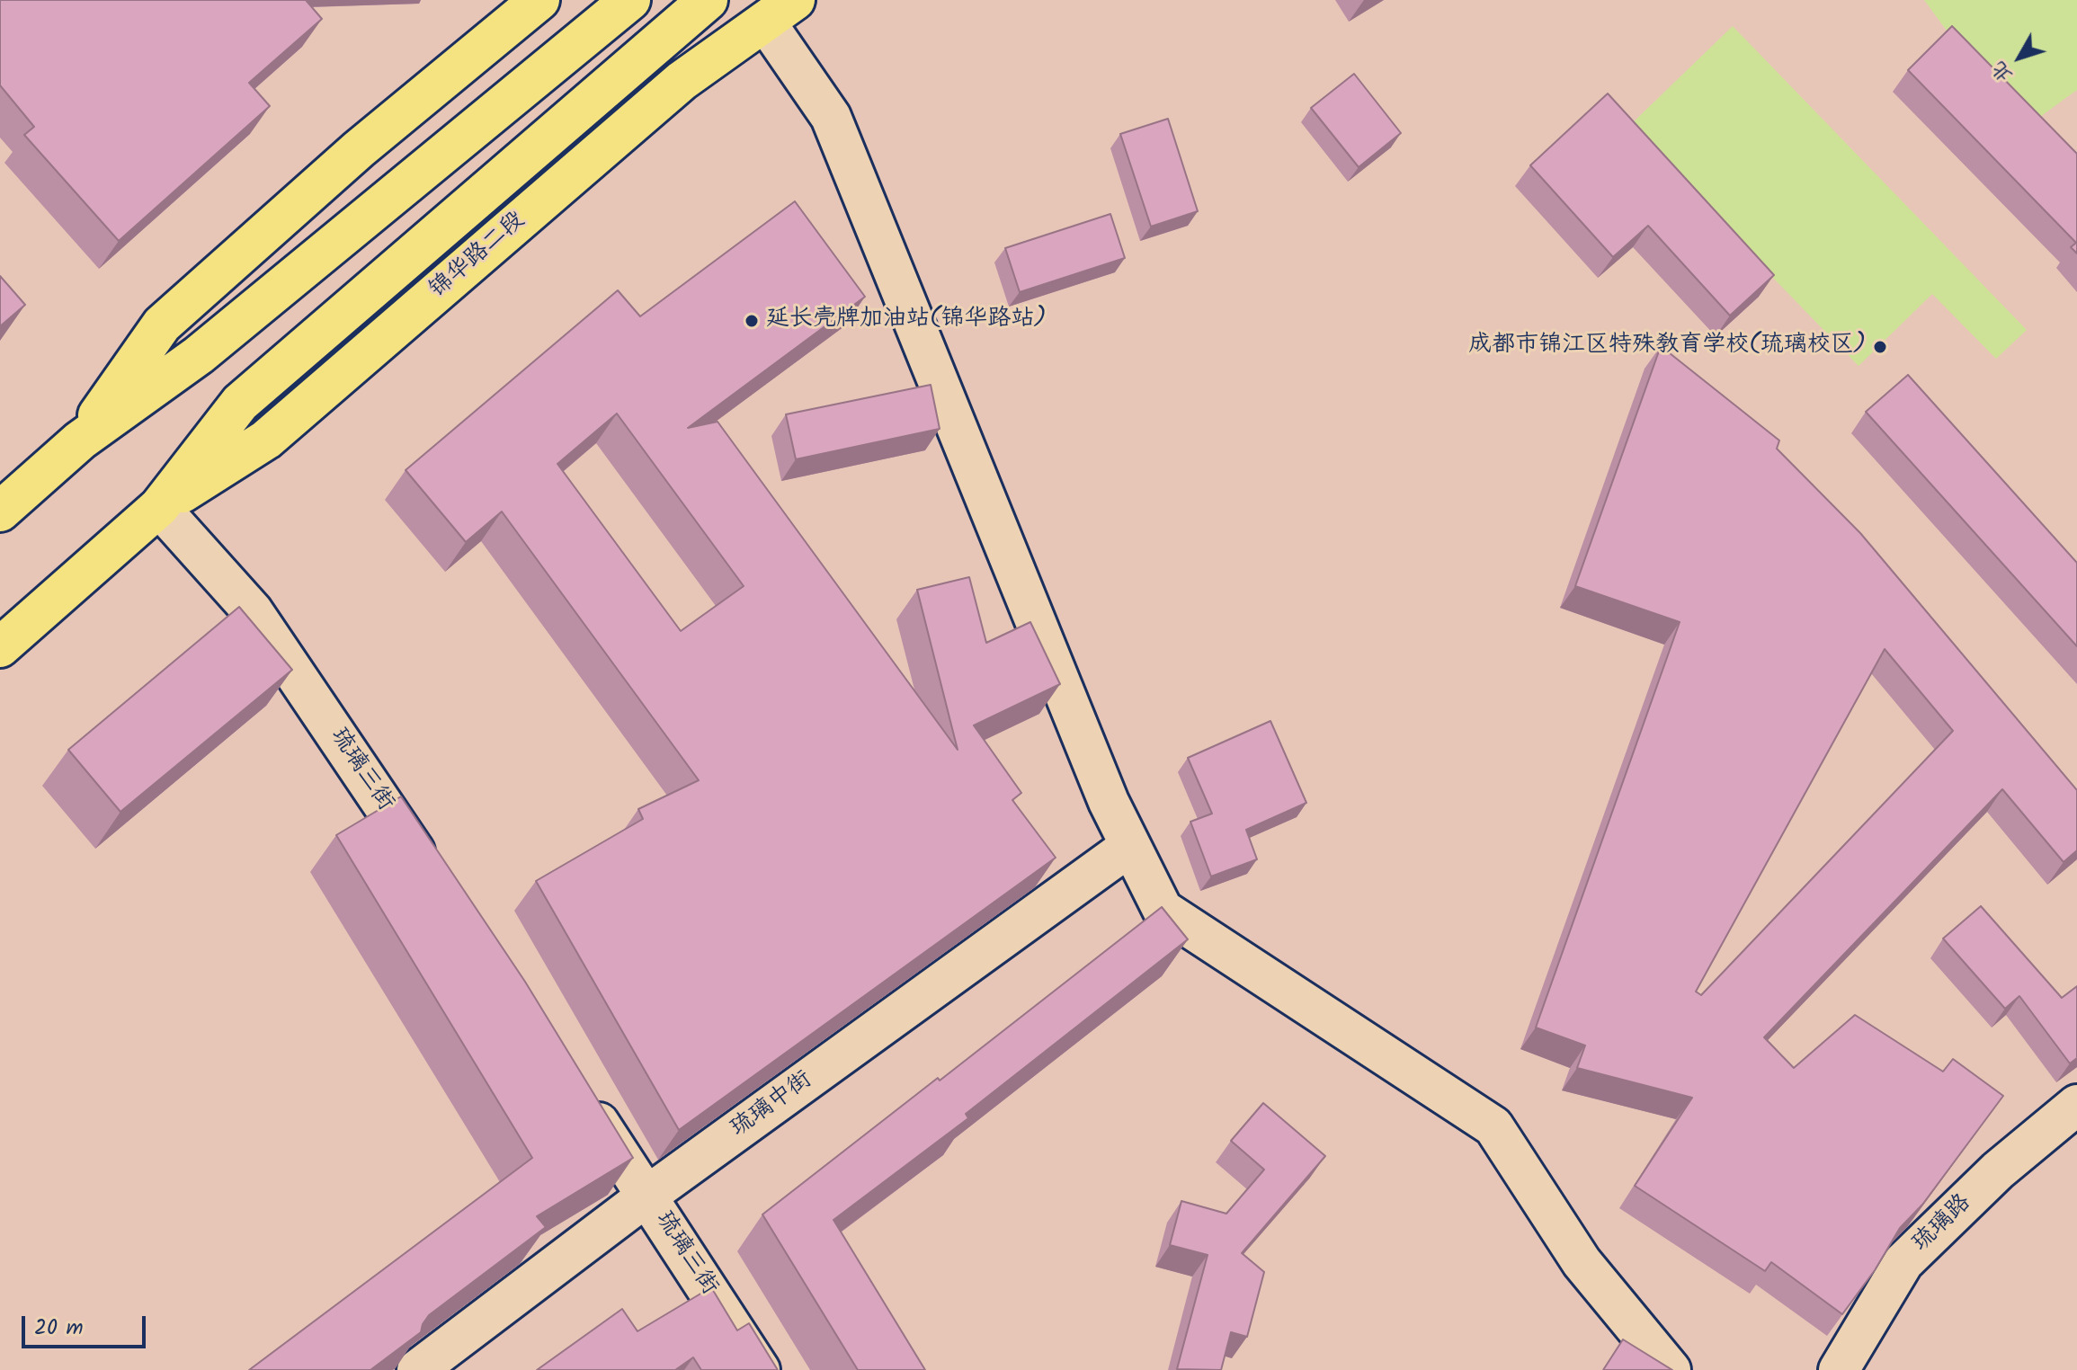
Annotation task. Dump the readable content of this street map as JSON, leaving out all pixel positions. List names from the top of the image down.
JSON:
{
  "streets": {
    "main road": ["锦华路二段"],
    "street": ["琉璃三街", "琉璃中街", "琉璃路"]
  },
  "crossings": [
    ["锦华路二段", "琉璃三街"],
    ["琉璃三街", "琉璃中街"]
  ],
  "places": ["延长壳牌加油站(锦华路站)", "成都市锦江区特殊教育学校(琉璃校区)"],
  "scale_bar": "20 m",
  "north": "bottom left"
}
